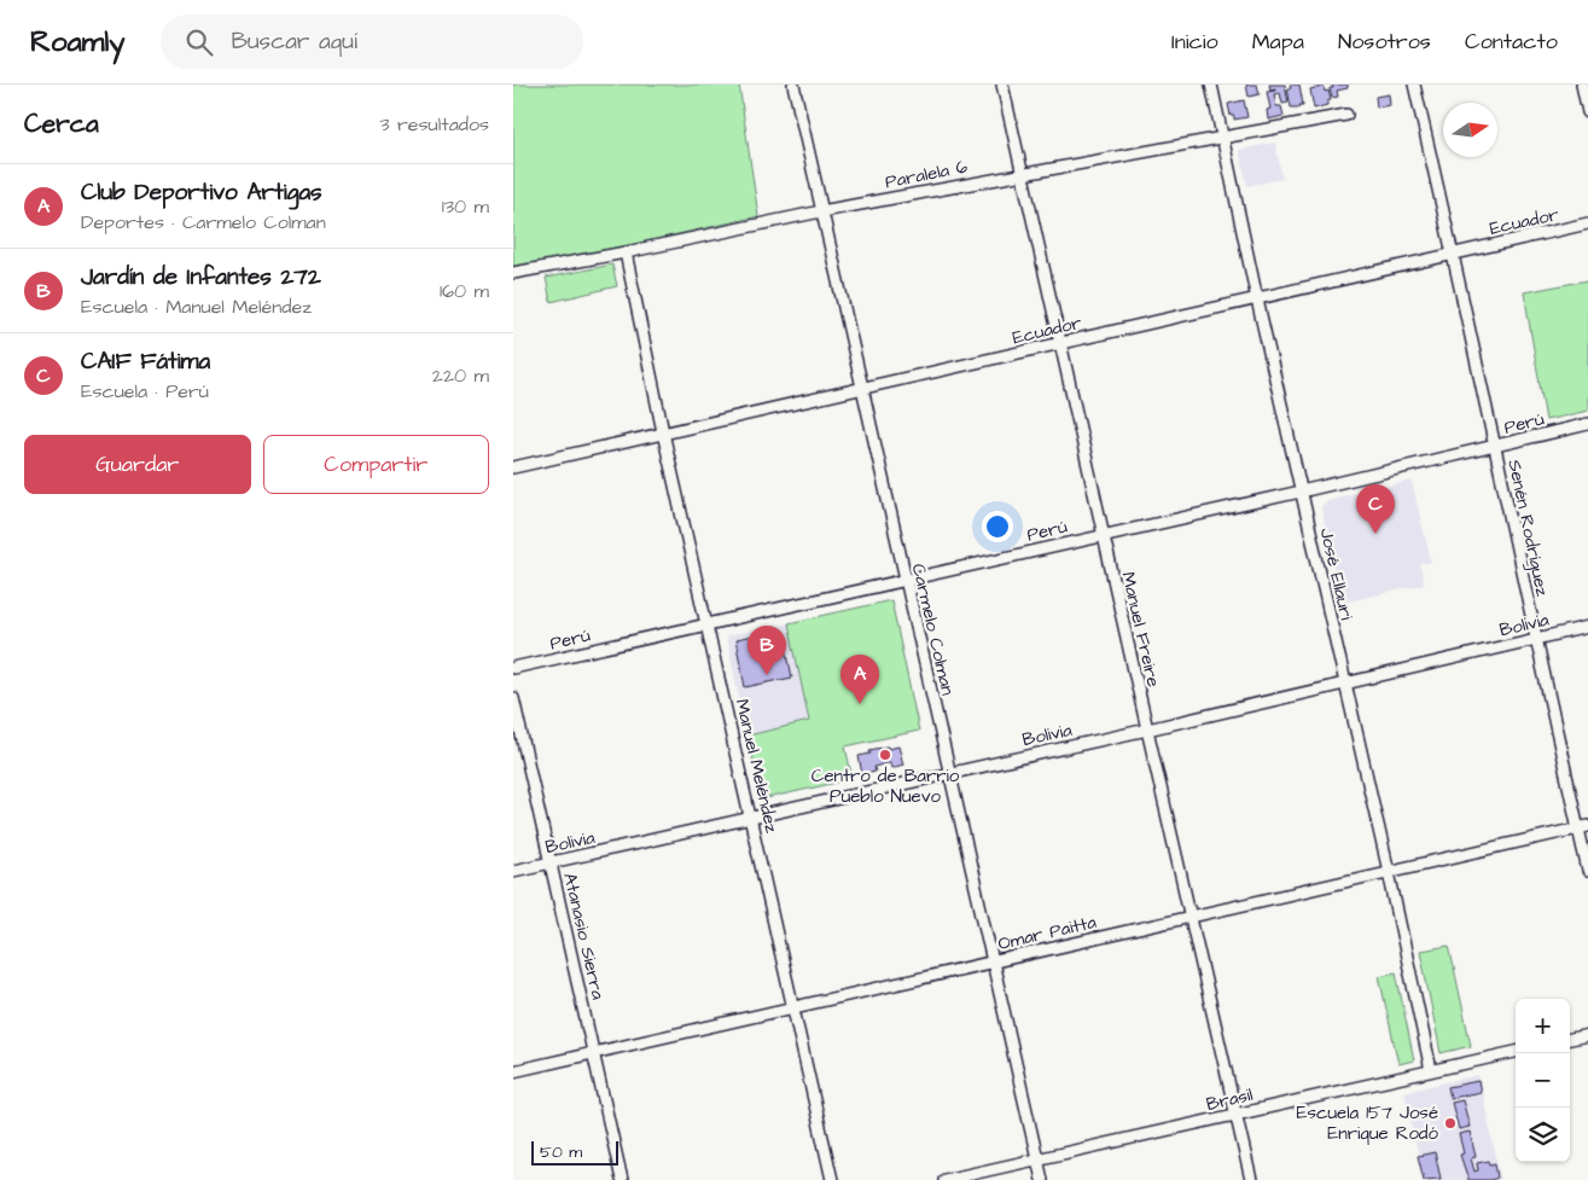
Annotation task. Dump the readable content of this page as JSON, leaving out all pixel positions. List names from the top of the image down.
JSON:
{
  "streets": {
    "street": [
      "Paralela 6",
      "Ecuador",
      "Perú",
      "Senén Rodríguez",
      "José Ellauri",
      "Bolivia",
      "Carmelo Colman",
      "Manuel Freire",
      "Manuel Meléndez",
      "Omar Paitta",
      "Atanasio Sierra",
      "Brasil"
    ]
  },
  "crossings": [
    ["Paralela 6", "José Ellauri"],
    ["Paralela 6", "Carmelo Colman"],
    ["Paralela 6", "Manuel Freire"],
    ["Paralela 6", "Manuel Meléndez"],
    ["Ecuador", "Senén Rodríguez"],
    ["Ecuador", "José Ellauri"],
    ["Ecuador", "Carmelo Colman"],
    ["Ecuador", "Manuel Freire"],
    ["Ecuador", "Manuel Meléndez"],
    ["Perú", "Senén Rodríguez"],
    ["Perú", "José Ellauri"],
    ["Perú", "Carmelo Colman"],
    ["Perú", "Manuel Freire"],
    ["Perú", "Manuel Meléndez"],
    ["Senén Rodríguez", "Bolivia"],
    ["Senén Rodríguez", "Omar Paitta"],
    ["José Ellauri", "Bolivia"],
    ["José Ellauri", "Omar Paitta"],
    ["José Ellauri", "Brasil"],
    ["Bolivia", "Carmelo Colman"],
    ["Bolivia", "Manuel Freire"],
    ["Bolivia", "Manuel Meléndez"],
    ["Bolivia", "Atanasio Sierra"],
    ["Carmelo Colman", "Omar Paitta"],
    ["Carmelo Colman", "Brasil"],
    ["Manuel Freire", "Omar Paitta"],
    ["Manuel Freire", "Brasil"],
    ["Manuel Meléndez", "Omar Paitta"],
    ["Omar Paitta", "Atanasio Sierra"]
  ],
  "places": ["Centro de Barrio Pueblo Nuevo", "Escuela 157 José Enrique Rodó"],
  "scale_bar": "50 m",
  "north": "right",
  "page": {
    "header": "Roamly",
    "search": "Buscar aquí",
    "nav": [
      "Inicio",
      "Mapa",
      "Nosotros",
      "Contacto"
    ],
    "heading": ["Cerca", "3 resultados"],
    "list": [
      {
        "mark": "A",
        "name": "Club Deportivo Artigas",
        "note": "Deportes · Carmelo Colman",
        "value": "130 m"
      },
      {
        "mark": "B",
        "name": "Jardín de Infantes 272",
        "note": "Escuela · Manuel Meléndez",
        "value": "160 m"
      },
      {
        "mark": "C",
        "name": "CAIF Fátima",
        "note": "Escuela · Perú",
        "value": "220 m"
      }
    ],
    "buttons": ["Guardar", "Compartir"],
    "pins": ["C", "B", "A"],
    "map_buttons": ["+", "−"],
    "scale": "50 m"
  }
}
